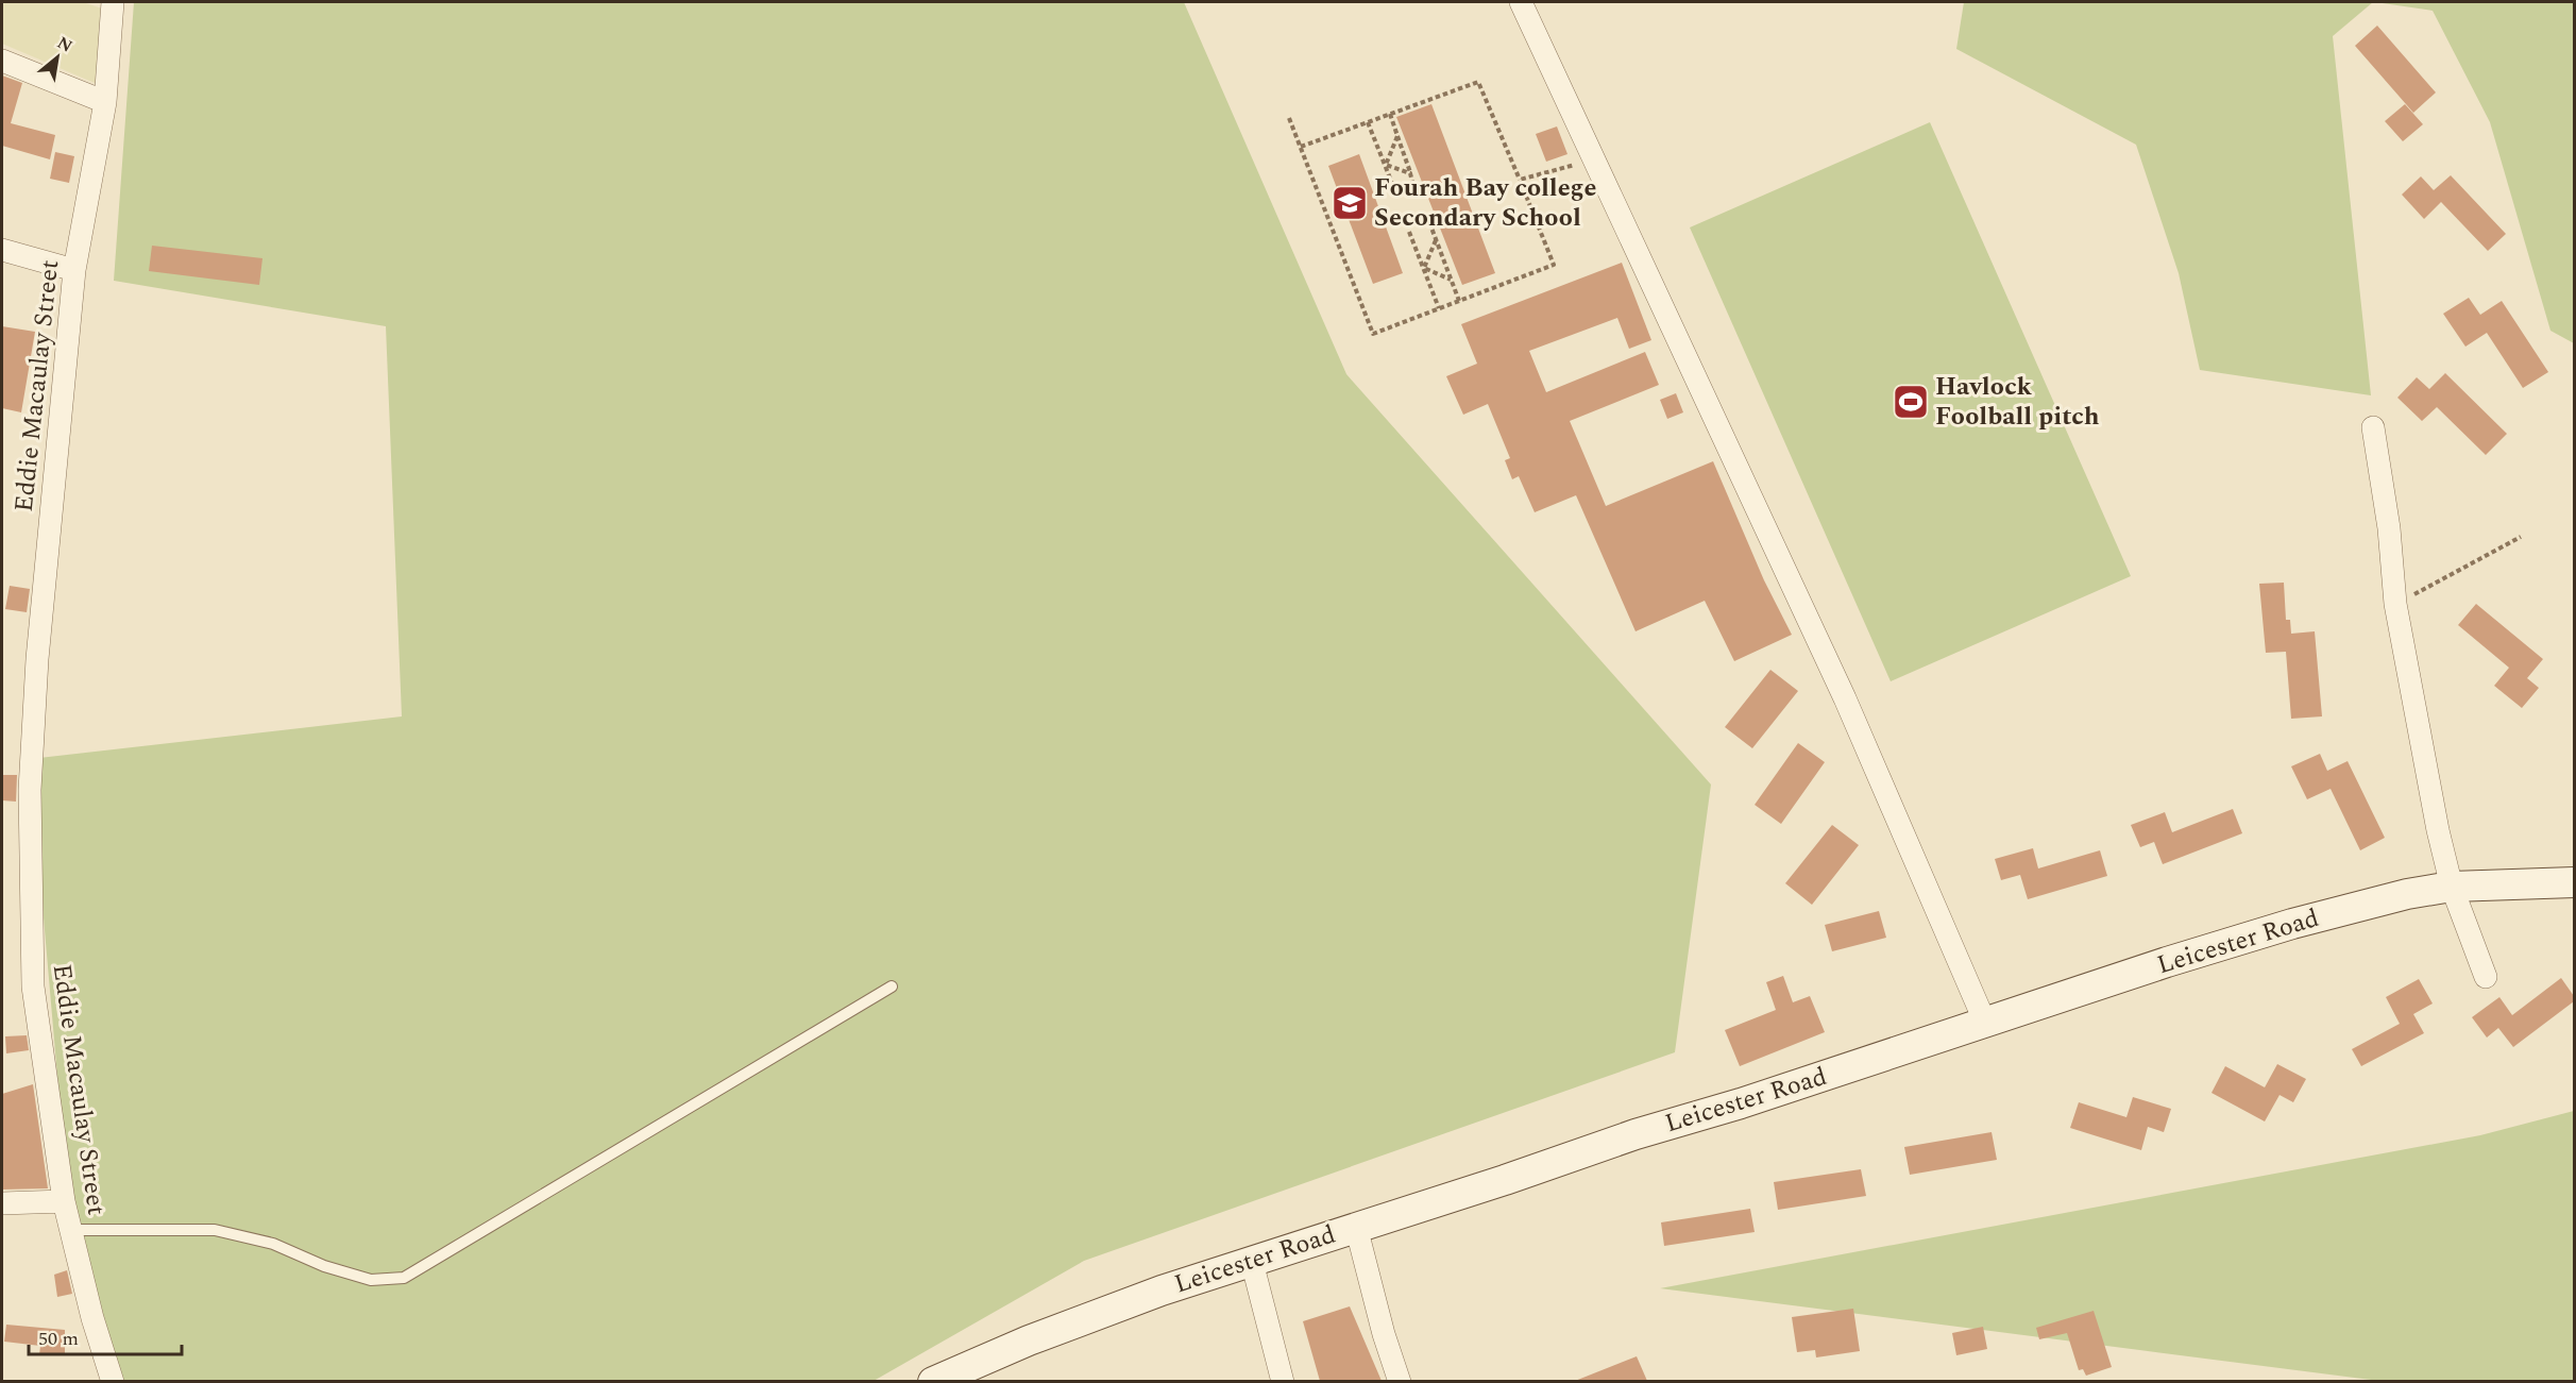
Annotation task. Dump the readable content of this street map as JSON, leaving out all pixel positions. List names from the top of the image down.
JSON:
{
  "streets": {
    "street": ["Eddie Macaulay Street", "Leicester Road"]
  },
  "places": {
    "school or university": ["Fourah Bay college Secondary School"],
    "sports": ["Havlock Foolball pitch"]
  },
  "scale_bar": "50 m",
  "north": "top right"
}
